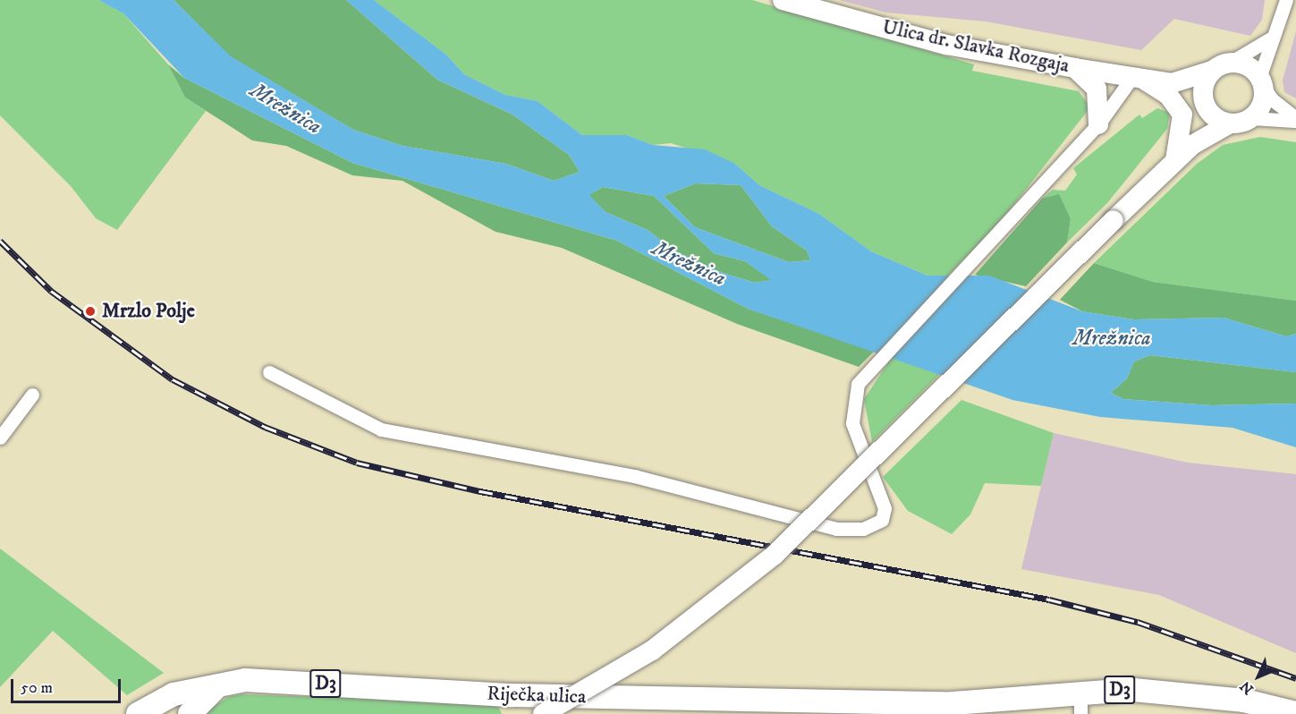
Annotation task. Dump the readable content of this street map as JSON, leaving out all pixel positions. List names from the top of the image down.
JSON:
{
  "streets": {
    "main road": ["D3", "Riječka ulica"],
    "street": ["Ulica dr. Slavka Rozgaja"]
  },
  "water": ["Mrežnica"],
  "places": ["Mrzlo Polje"],
  "scale_bar": "50 m",
  "north": "bottom left"
}
